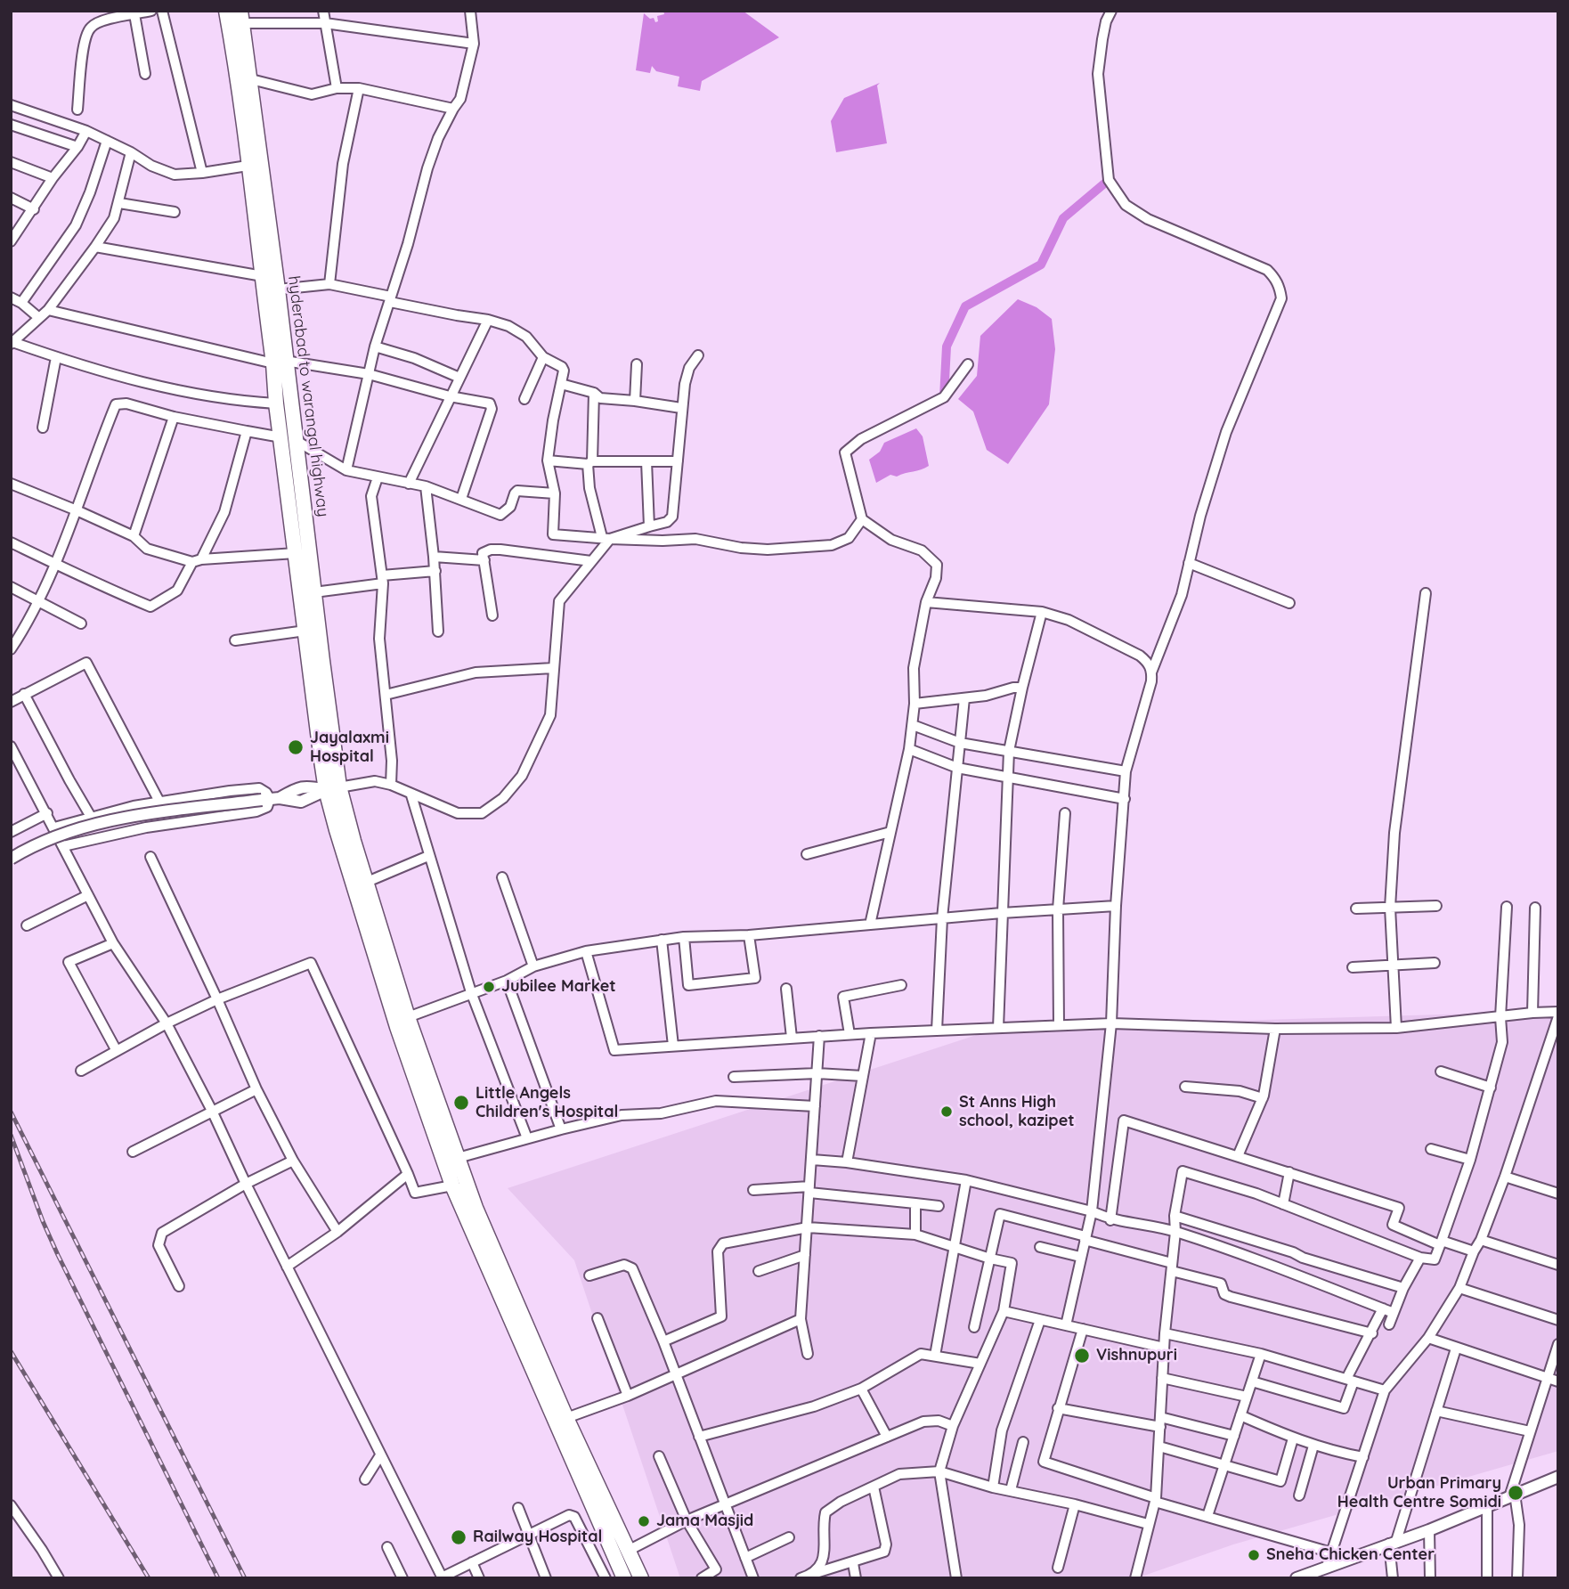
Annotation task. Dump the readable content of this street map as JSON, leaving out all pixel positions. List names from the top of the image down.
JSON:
{
  "streets": {
    "main road": ["hyderabad to warangal highway"]
  },
  "places": [
    "Jayalaxmi Hospital",
    "Jubilee Market",
    "Little Angels Children's Hospital",
    "St Anns High school, kazipet",
    "Vishnupuri",
    "Urban Primary Health Centre Somidi",
    "Jama Masjid",
    "Railway Hospital",
    "Sneha Chicken Center"
  ]
}
